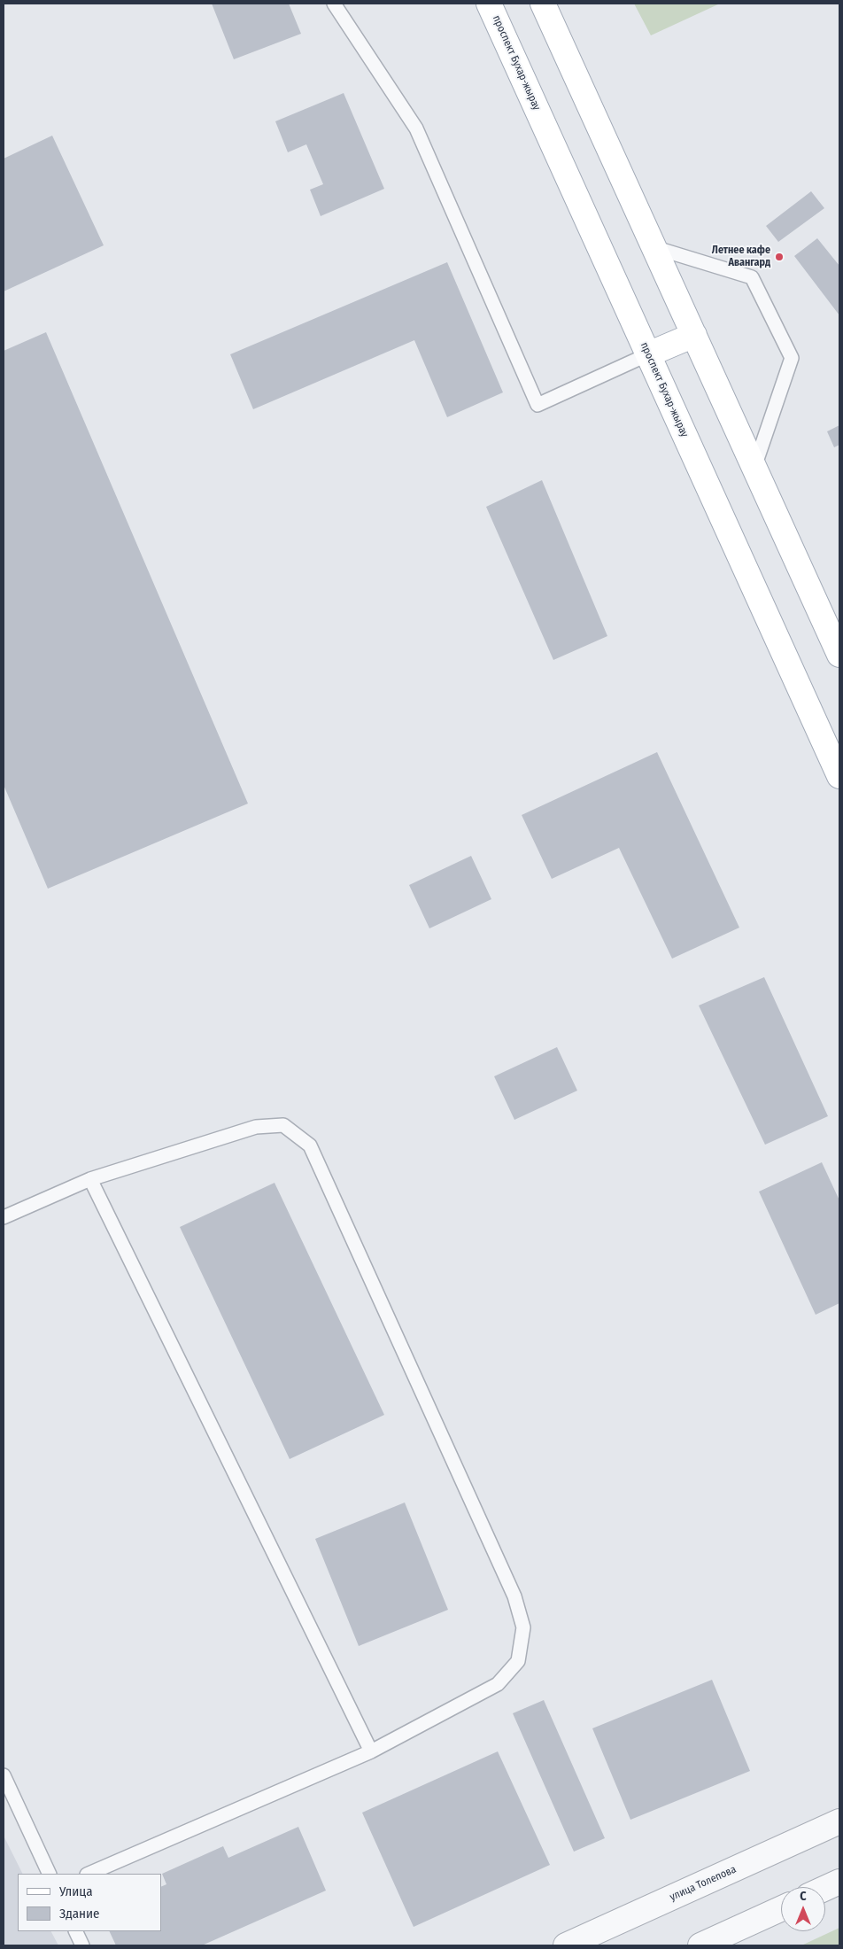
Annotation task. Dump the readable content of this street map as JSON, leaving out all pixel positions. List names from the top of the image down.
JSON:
{
  "streets": {
    "main road": ["проспект Бухар-жырау"],
    "street": ["улица Толепова"]
  },
  "places": ["Летнее кафе Авангард"],
  "legend": ["Улица", "Здание"],
  "north": "top"
}
